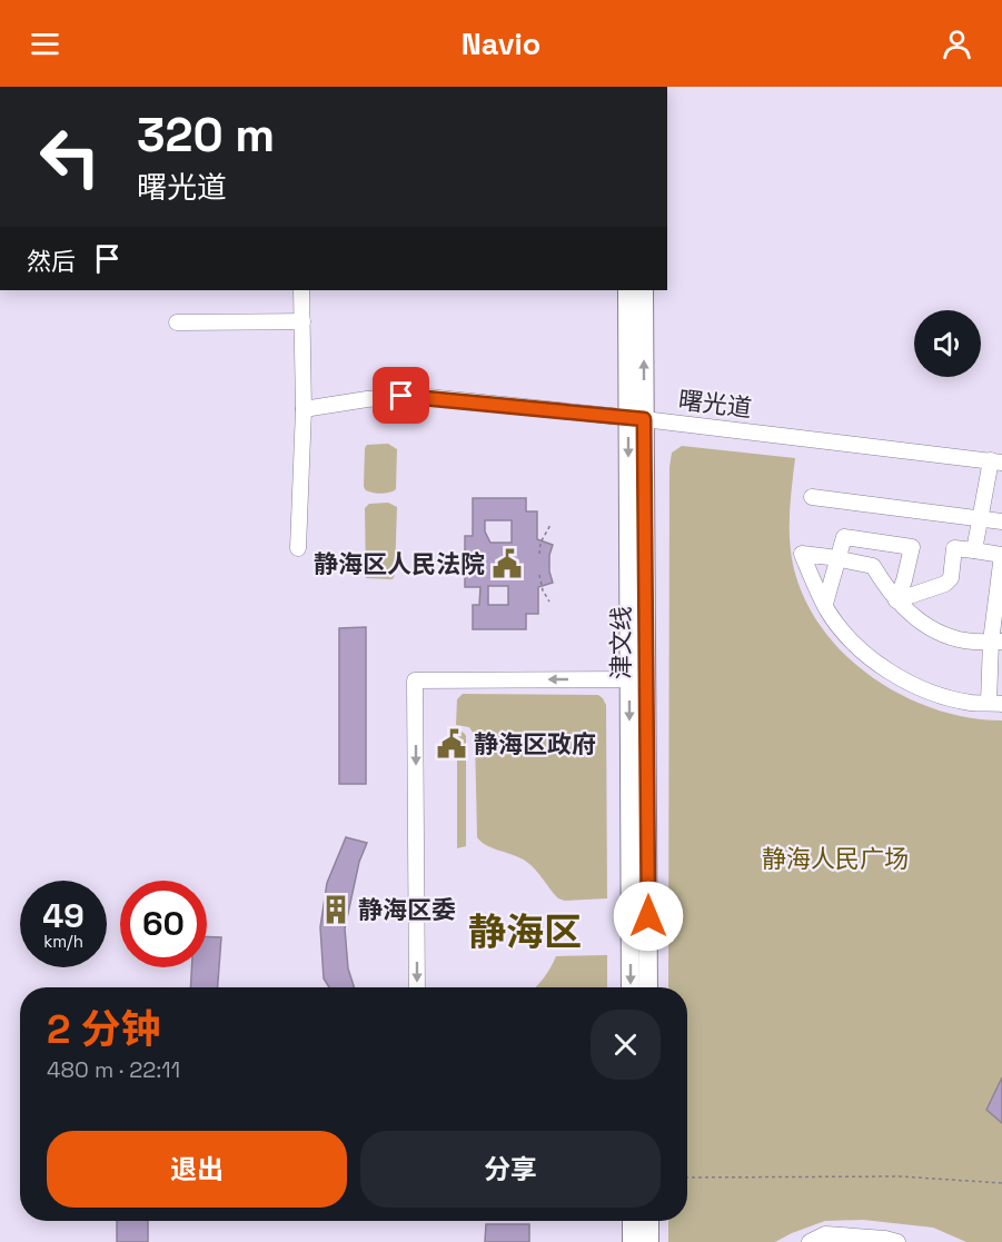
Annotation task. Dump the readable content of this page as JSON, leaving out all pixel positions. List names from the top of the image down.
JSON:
{
  "streets": {
    "main road": ["津文线"],
    "street": ["曙光道"]
  },
  "crossings": [
    ["曙光道", "津文线"]
  ],
  "districts": ["静海区"],
  "parks": ["静海人民广场"],
  "places": {
    "public building": ["静海区人民法院", "静海区政府"],
    "building": ["静海区委"]
  },
  "page": {
    "header": "Navio",
    "turn": ["320 m", "曙光道"],
    "then": "然后",
    "speed": "49 km/h",
    "limit": "60",
    "heading": ["2 分钟", "480 m · 22:11"],
    "buttons": ["退出", "分享"]
  }
}
